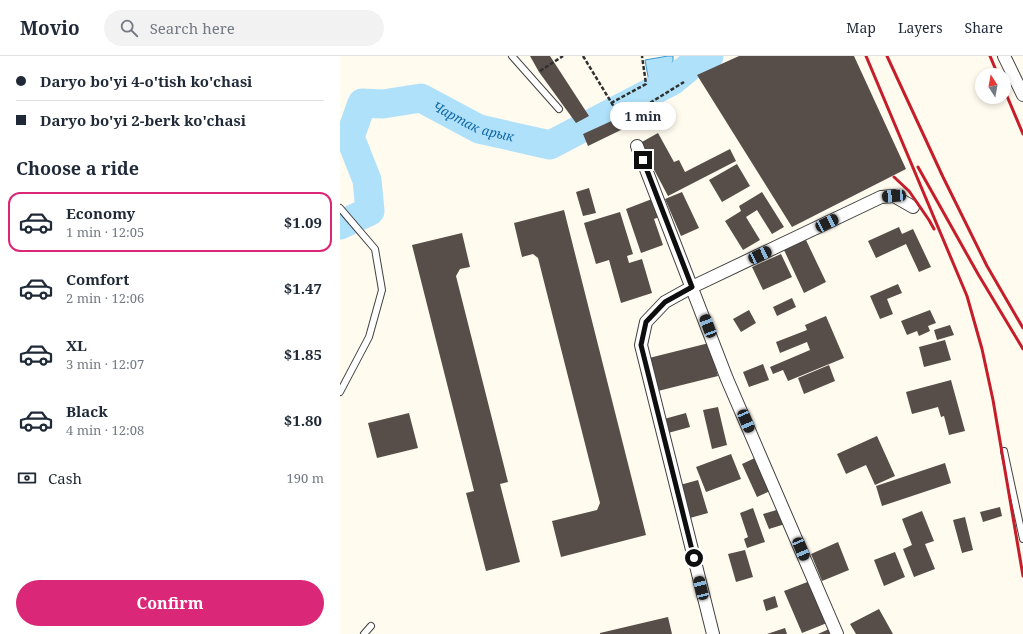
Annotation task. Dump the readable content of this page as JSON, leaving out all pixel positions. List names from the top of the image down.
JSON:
{
  "water": ["Чартак арык"],
  "north": "top",
  "page": {
    "header": "Movio",
    "search": "Search here",
    "nav": ["Map", "Layers", "Share"],
    "banner": ["Daryo bo'yi 4-o'tish ko'chasi", "Daryo bo'yi 2-berk ko'chasi"],
    "bubble": "1 min",
    "heading": "Choose a ride",
    "list": [
      {
        "name": "Economy",
        "note": "1 min · 12:05",
        "value": "$1.09"
      },
      {
        "name": "Comfort",
        "note": "2 min · 12:06",
        "value": "$1.47"
      },
      {
        "name": "XL",
        "note": "3 min · 12:07",
        "value": "$1.85"
      },
      {
        "name": "Black",
        "note": "4 min · 12:08",
        "value": "$1.80"
      }
    ],
    "pay": ["Cash", "190 m"],
    "buttons": "Confirm"
  }
}
